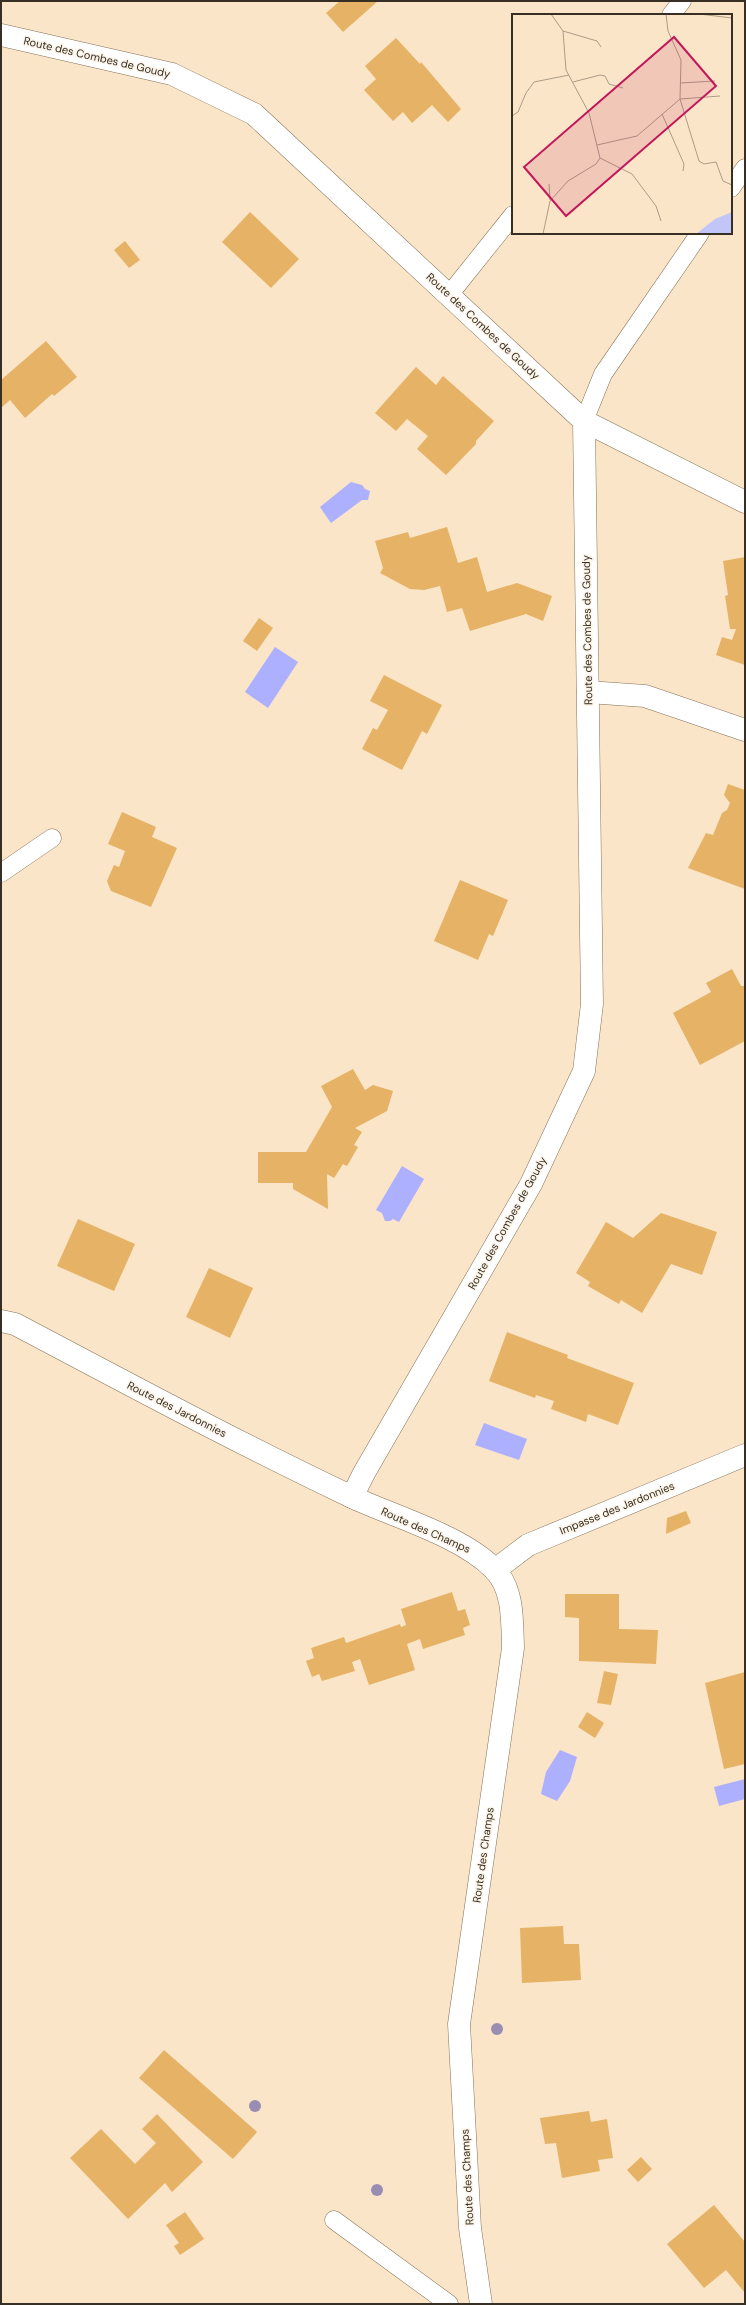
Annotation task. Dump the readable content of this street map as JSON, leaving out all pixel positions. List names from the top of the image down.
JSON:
{
  "streets": {
    "street": [
      "Route des Combes de Goudy",
      "Route des Jardonnies",
      "Impasse des Jardonnies",
      "Route des Champs"
    ]
  },
  "crossings": [
    ["Route des Combes de Goudy", "Route des Jardonnies"],
    ["Route des Combes de Goudy", "Route des Champs"],
    ["Route des Jardonnies", "Route des Champs"],
    ["Impasse des Jardonnies", "Route des Champs"]
  ]
}
